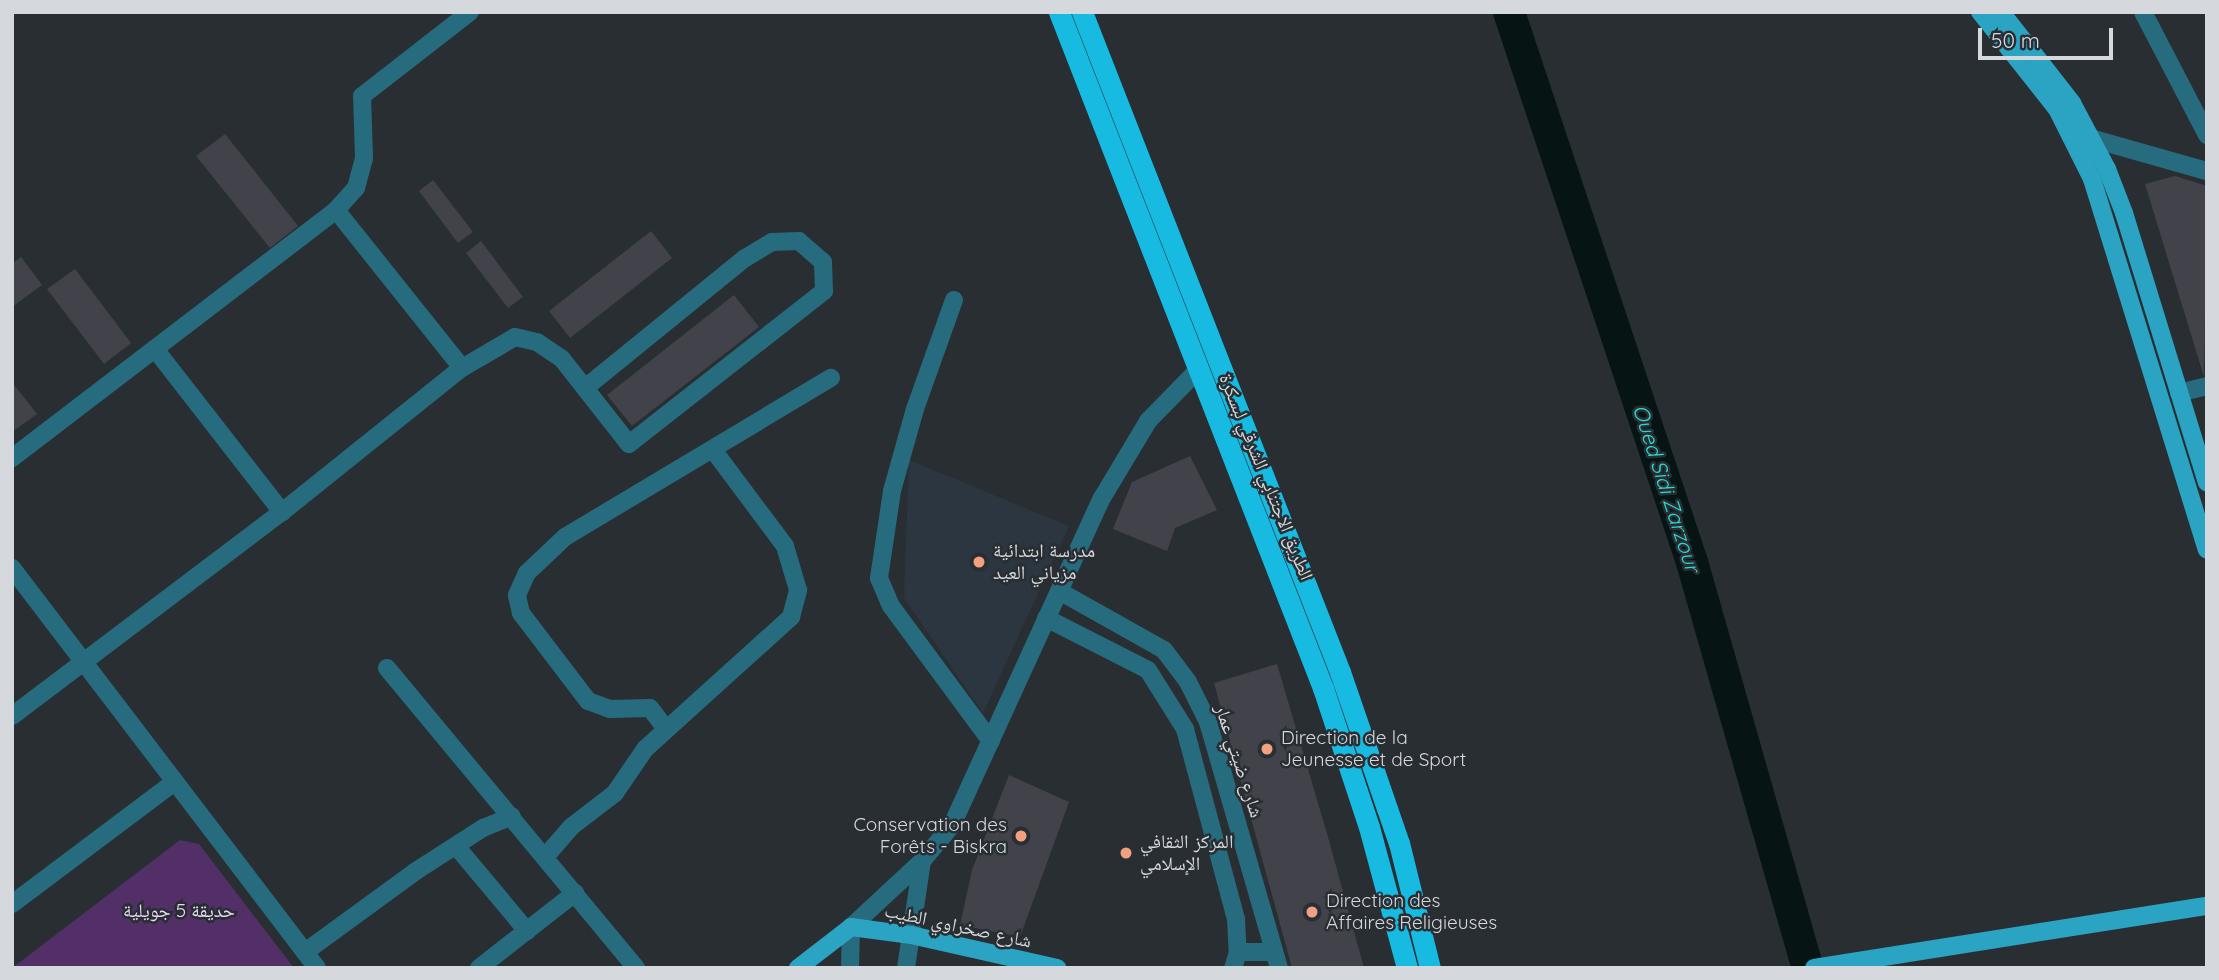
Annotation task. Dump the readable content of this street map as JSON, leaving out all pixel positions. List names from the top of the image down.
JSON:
{
  "streets": {
    "highway": ["الطريق الاجتنابي الشرقي لبسكرة"],
    "main road": ["شارع صخراوي الطيب"],
    "street": ["شارع ضيتي عمار"]
  },
  "water": ["Oued Sidi Zarzour"],
  "parks": ["حديقة 5 جويلية"],
  "places": [
    "مدرسة ابتدائية مزياني العيد",
    "Direction de la Jeunesse et de Sport",
    "Conservation des Forêts - Biskra",
    "المركز الثقافي الإسلامي",
    "Direction des Affaires Religieuses"
  ],
  "scale_bar": "50 m"
}
